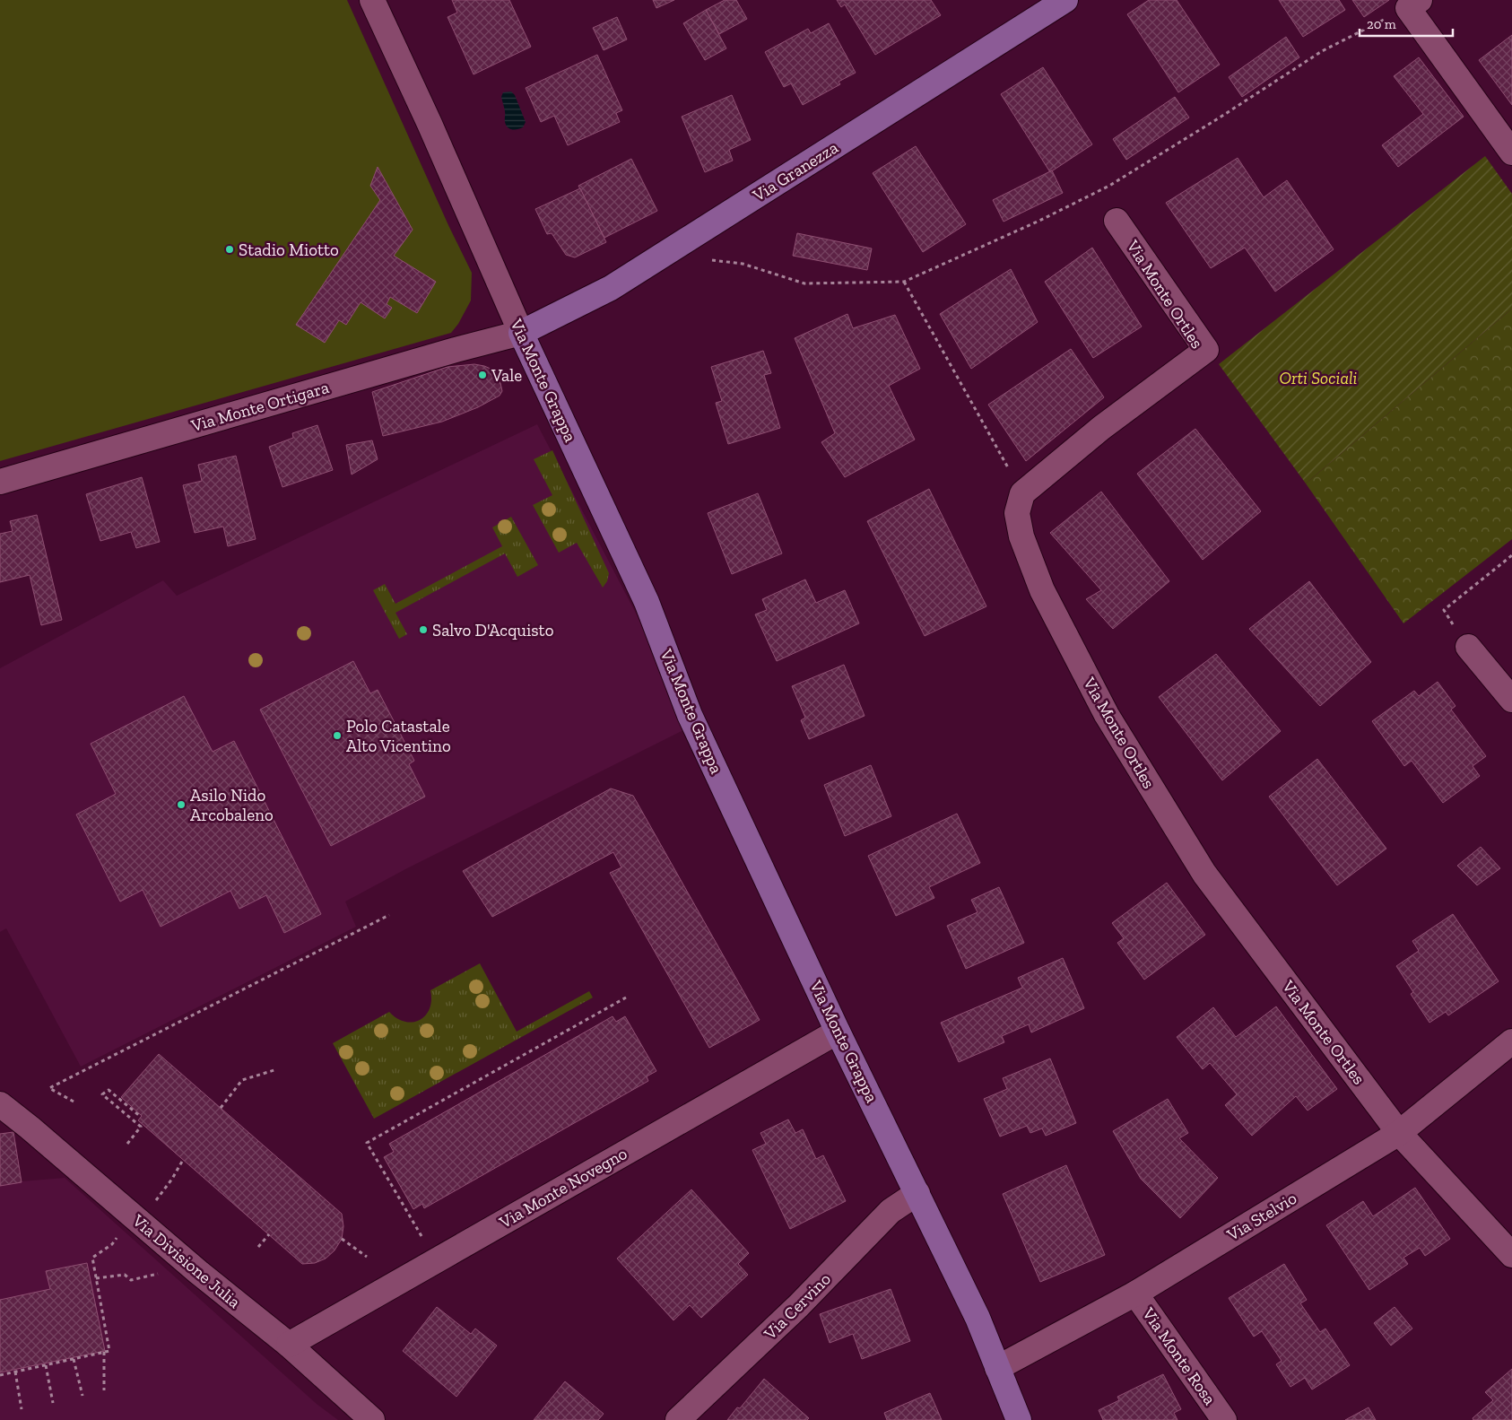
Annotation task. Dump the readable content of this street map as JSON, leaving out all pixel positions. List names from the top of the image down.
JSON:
{
  "streets": {
    "main road": ["Via Granezza", "Via Monte Grappa"],
    "street": [
      "Via Monte Ortles",
      "Via Monte Ortigara",
      "Via Monte Novegno",
      "Via Stelvio",
      "Via Divisione Julia",
      "Via Cervino",
      "Via Monte Rosa"
    ]
  },
  "crossings": [
    ["Via Granezza", "Via Monte Grappa"],
    ["Via Granezza", "Via Monte Ortigara"],
    ["Via Monte Ortles", "Via Stelvio"],
    ["Via Monte Grappa", "Via Monte Ortigara"],
    ["Via Monte Grappa", "Via Monte Novegno"],
    ["Via Monte Grappa", "Via Stelvio"],
    ["Via Monte Grappa", "Via Cervino"],
    ["Via Monte Novegno", "Via Divisione Julia"],
    ["Via Stelvio", "Via Monte Rosa"]
  ],
  "parks": ["Orti Sociali"],
  "places": [
    "Stadio Miotto",
    "Vale",
    "Salvo D'Acquisto",
    "Polo Catastale Alto Vicentino",
    "Asilo Nido Arcobaleno"
  ],
  "scale_bar": "20 m"
}
